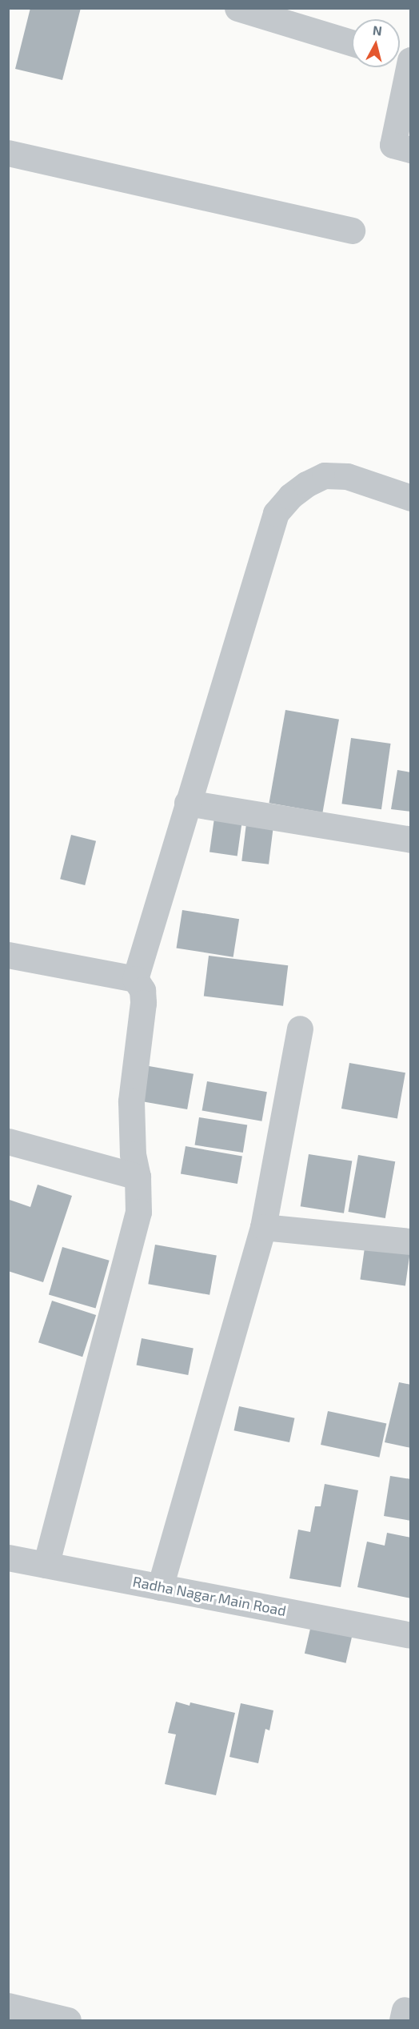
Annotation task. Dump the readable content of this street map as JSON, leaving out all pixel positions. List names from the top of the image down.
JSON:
{
  "streets": {
    "street": ["Radha Nagar Main Road"]
  },
  "north": "top"
}
